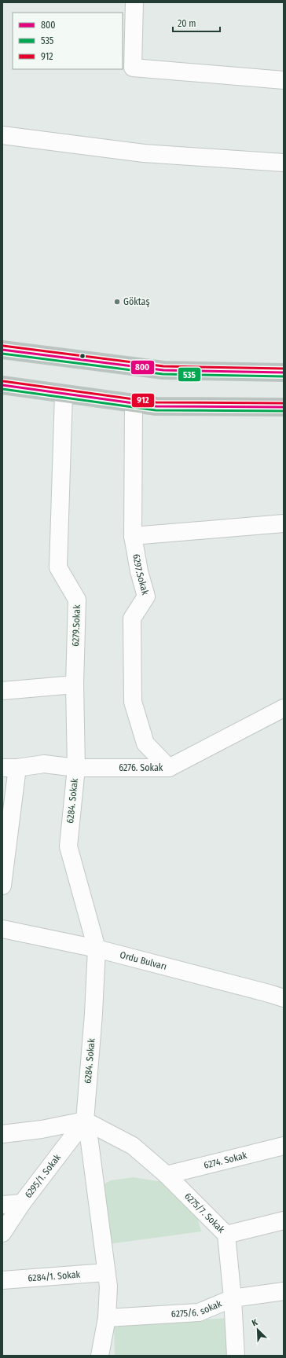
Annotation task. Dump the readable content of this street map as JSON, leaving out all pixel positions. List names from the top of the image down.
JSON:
{
  "streets": {
    "street": [
      "6297.Sokak",
      "6279.Sokak",
      "6276. Sokak",
      "6284. Sokak",
      "Ordu Bulvarı",
      "6274. Sokak",
      "6295/1. Sokak",
      "6275/7. Sokak",
      "6284/1. Sokak",
      "6275/6. sokak"
    ]
  },
  "crossings": [
    ["6297.Sokak", "6276. Sokak"],
    ["6279.Sokak", "6276. Sokak"],
    ["6279.Sokak", "6284. Sokak"],
    ["6276. Sokak", "6284. Sokak"],
    ["6284. Sokak", "Ordu Bulvarı"],
    ["6284. Sokak", "6295/1. Sokak"],
    ["6284. Sokak", "6275/7. Sokak"],
    ["6284. Sokak", "6284/1. Sokak"],
    ["6284. Sokak", "6275/6. sokak"],
    ["6274. Sokak", "6275/7. Sokak"],
    ["6295/1. Sokak", "6275/7. Sokak"],
    ["6275/7. Sokak", "6275/6. sokak"]
  ],
  "places": ["Göktaş"],
  "lines": ["transit line 912", "transit line 800", "transit line 535"],
  "legend": ["800", "535", "912"],
  "scale_bar": "20 m",
  "north": "top left"
}
